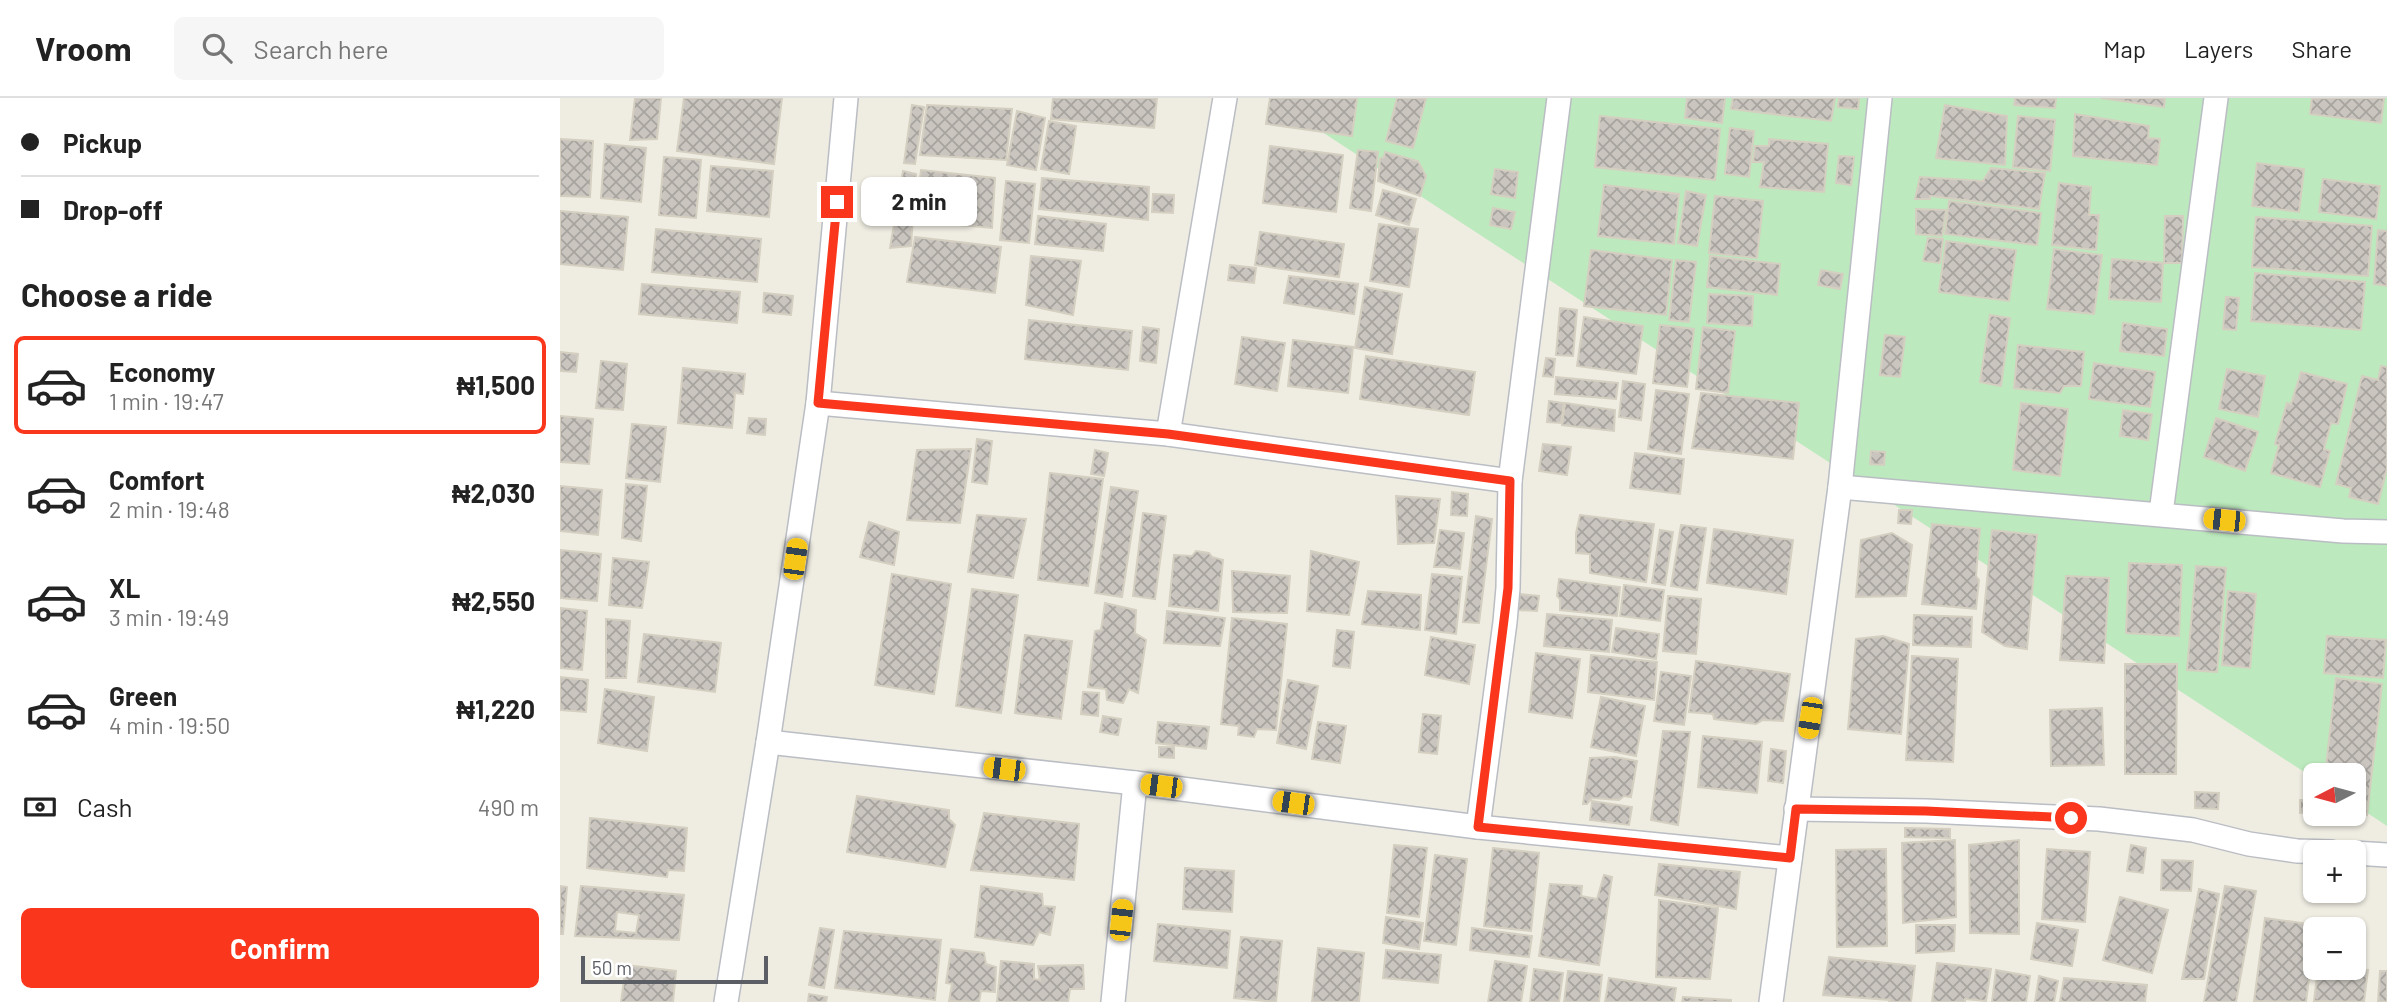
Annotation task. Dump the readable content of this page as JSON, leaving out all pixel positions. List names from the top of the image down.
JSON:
{
  "scale_bar": "50 m",
  "north": "left",
  "page": {
    "header": "Vroom",
    "search": "Search here",
    "nav": ["Map", "Layers", "Share"],
    "banner": ["Pickup", "Drop-off"],
    "bubble": "2 min",
    "heading": "Choose a ride",
    "list": [
      {
        "name": "Economy",
        "note": "1 min · 19:47",
        "value": "₦1,500"
      },
      {
        "name": "Comfort",
        "note": "2 min · 19:48",
        "value": "₦2,030"
      },
      {
        "name": "XL",
        "note": "3 min · 19:49",
        "value": "₦2,550"
      },
      {
        "name": "Green",
        "note": "4 min · 19:50",
        "value": "₦1,220"
      }
    ],
    "map_buttons": ["+", "−"],
    "pay": ["Cash", "490 m"],
    "buttons": "Confirm",
    "scale": "50 m"
  }
}
